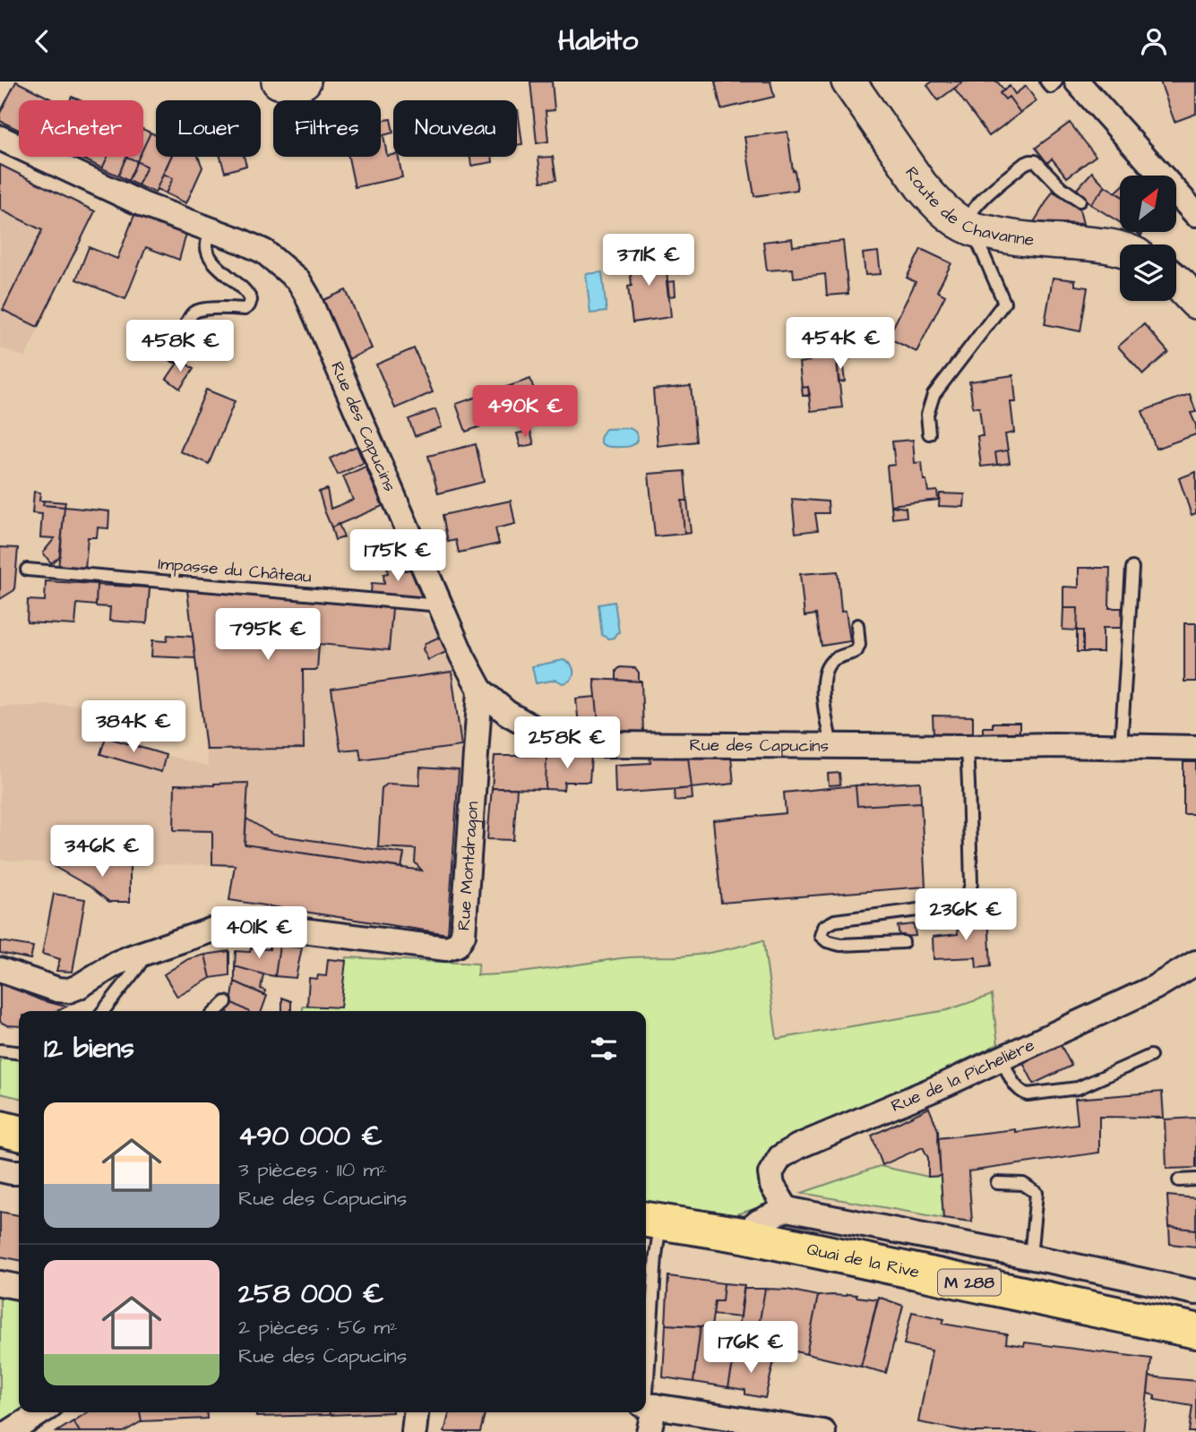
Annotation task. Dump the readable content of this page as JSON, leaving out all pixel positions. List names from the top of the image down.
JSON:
{
  "streets": {
    "main road": ["Route de Chavanne", "Quai de la Rive", "M 288"],
    "street": ["Rue des Capucins", "Rue Montdragon", "Rue de la Pichelière"],
    "lane": ["Impasse du Château"]
  },
  "crossings": [
    ["Rue des Capucins", "Impasse du Château"],
    ["Rue des Capucins", "Rue Montdragon"]
  ],
  "north": "top right",
  "page": {
    "header": "Habito",
    "chip": [
      "Acheter",
      "Louer",
      "Filtres",
      "Nouveau"
    ],
    "price": [
      "371K €",
      "454K €",
      "458K €",
      "490K €",
      "175K €",
      "795K €",
      "384K €",
      "258K €",
      "346K €",
      "236K €",
      "401K €",
      "176K €"
    ],
    "heading": "12 biens",
    "list": [
      {
        "name": "490 000 €",
        "note": "3 pièces · 110 m² · Rue des Capucins"
      },
      {
        "name": "258 000 €",
        "note": "2 pièces · 56 m² · Rue des Capucins"
      }
    ]
  }
}
